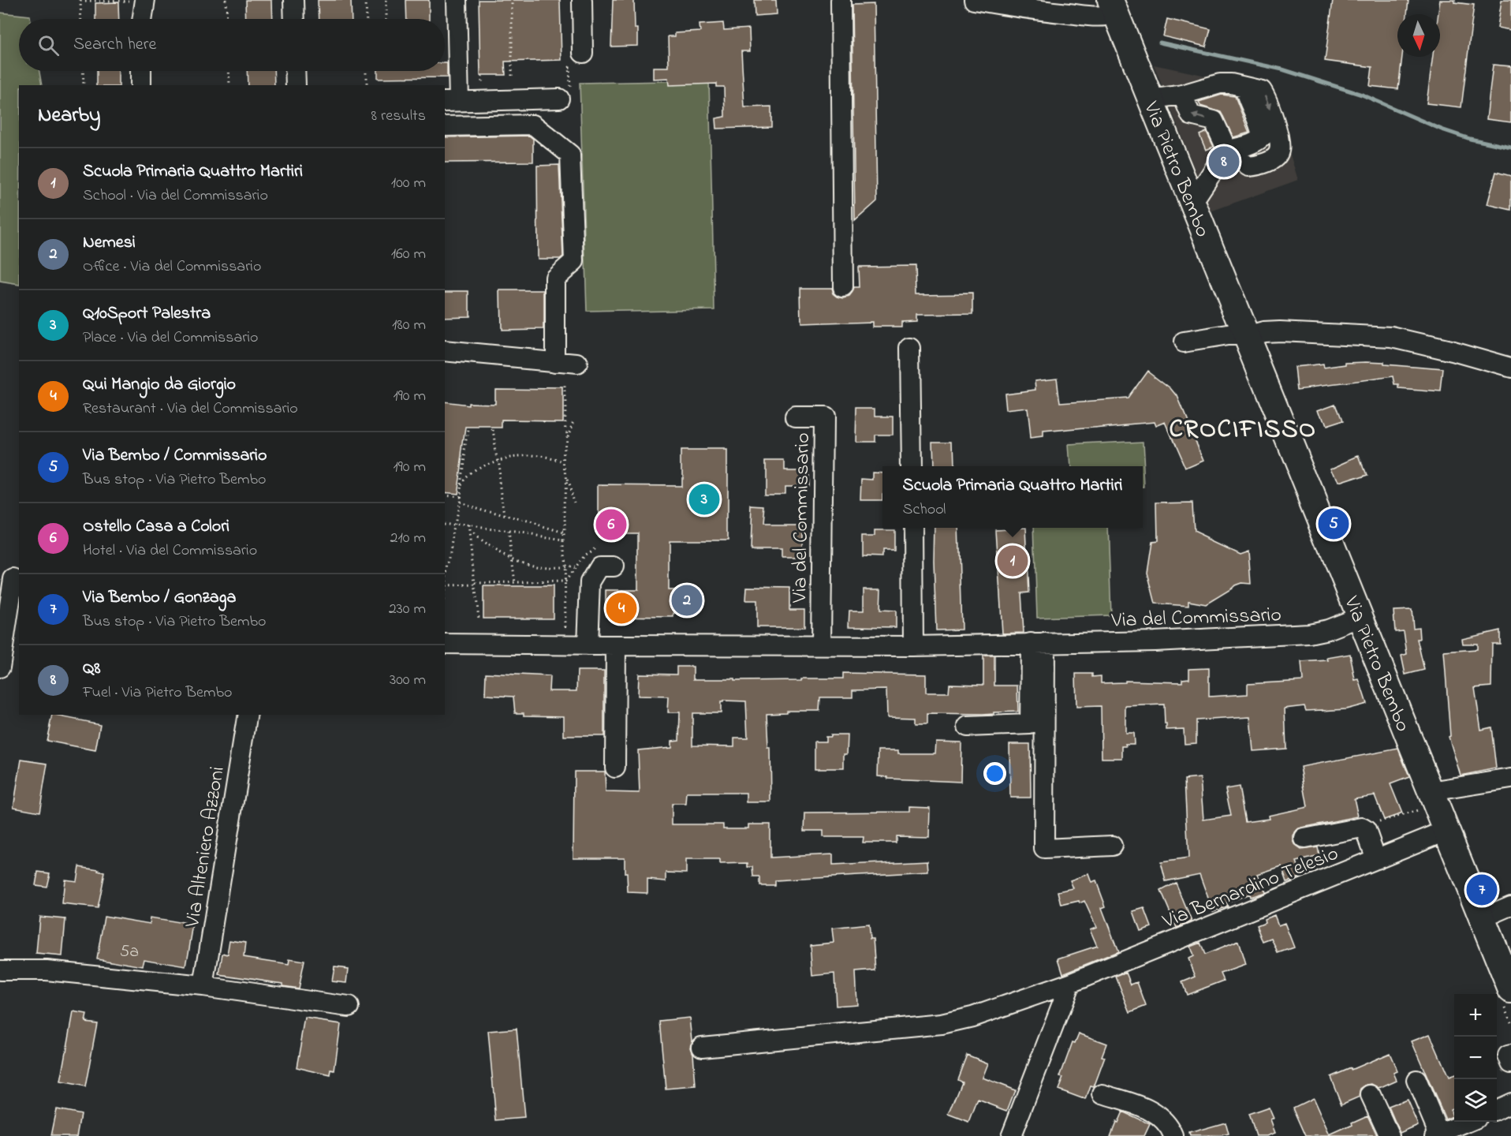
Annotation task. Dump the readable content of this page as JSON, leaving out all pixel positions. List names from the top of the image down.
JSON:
{
  "streets": {
    "main road": ["Via Pietro Bembo"],
    "street": ["Via del Commissario", "Via Alteniero Azzoni", "Via Bernardino Telesio"]
  },
  "crossings": [
    ["Via Pietro Bembo", "Via del Commissario"],
    ["Via Pietro Bembo", "Via Bernardino Telesio"]
  ],
  "districts": ["CROCIFISSO"],
  "house_numbers": ["5a"],
  "north": "bottom",
  "page": {
    "search": "Search here",
    "heading": ["Nearby", "8 results"],
    "pins": [
      "8",
      "3",
      "5",
      "6",
      "1",
      "2",
      "4",
      "7"
    ],
    "list": [
      {
        "mark": "1",
        "name": "Scuola Primaria Quattro Martiri",
        "note": "School · Via del Commissario",
        "value": "100 m"
      },
      {
        "mark": "2",
        "name": "Nemesi",
        "note": "Office · Via del Commissario",
        "value": "160 m"
      },
      {
        "mark": "3",
        "name": "Q10Sport Palestra",
        "note": "Place · Via del Commissario",
        "value": "180 m"
      },
      {
        "mark": "4",
        "name": "Qui Mangio da Giorgio",
        "note": "Restaurant · Via del Commissario",
        "value": "190 m"
      },
      {
        "mark": "5",
        "name": "Via Bembo / Commissario",
        "note": "Bus stop · Via Pietro Bembo",
        "value": "190 m"
      },
      {
        "mark": "6",
        "name": "Ostello Casa a Colori",
        "note": "Hotel · Via del Commissario",
        "value": "210 m"
      },
      {
        "mark": "7",
        "name": "Via Bembo / Gonzaga",
        "note": "Bus stop · Via Pietro Bembo",
        "value": "230 m"
      },
      {
        "mark": "8",
        "name": "Q8",
        "note": "Fuel · Via Pietro Bembo",
        "value": "300 m"
      }
    ],
    "popup": ["Scuola Primaria Quattro Martiri", "School"],
    "map_buttons": ["+", "−"]
  }
}
